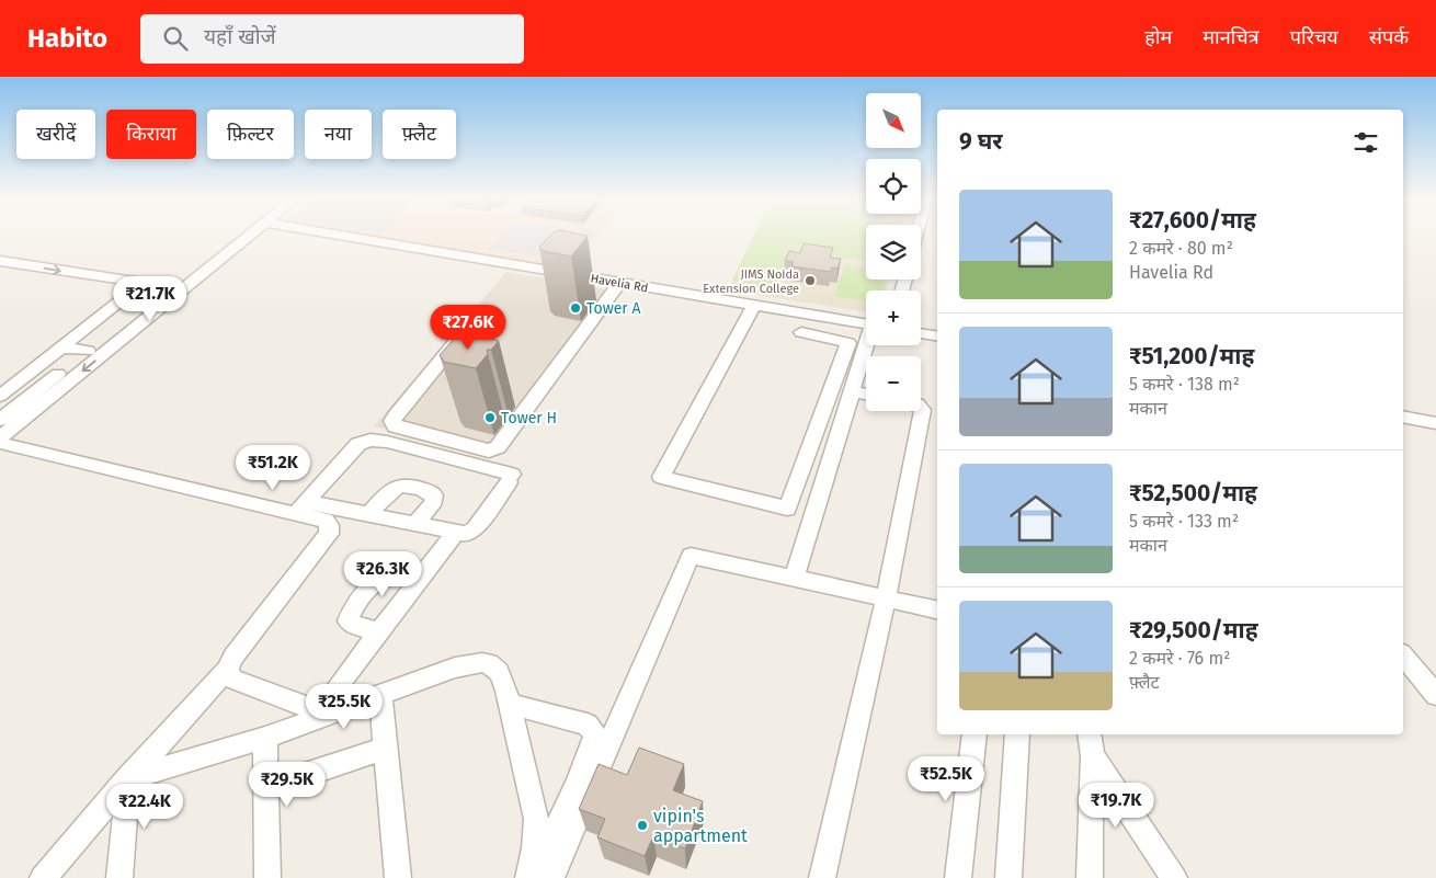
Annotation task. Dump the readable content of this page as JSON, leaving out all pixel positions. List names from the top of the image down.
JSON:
{
  "streets": {
    "street": ["Havelia Rd"]
  },
  "places": [
    "JIMS Noida Extension College",
    "Tower A",
    "Tower H",
    "vipin's appartment"
  ],
  "north": "bottom right",
  "page": {
    "header": "Habito",
    "search": "यहाँ खोजें",
    "nav": [
      "होम",
      "मानचित्र",
      "परिचय",
      "संपर्क"
    ],
    "map_buttons": ["+", "−"],
    "chip": [
      "खरीदें",
      "किराया",
      "फ़िल्टर",
      "नया",
      "फ़्लैट"
    ],
    "heading": "9 घर",
    "list": [
      {
        "name": "₹27,600/माह",
        "note": "2 कमरे · 80 m² · Havelia Rd"
      },
      {
        "name": "₹51,200/माह",
        "note": "5 कमरे · 138 m² · मकान"
      },
      {
        "name": "₹52,500/माह",
        "note": "5 कमरे · 133 m² · मकान"
      },
      {
        "name": "₹29,500/माह",
        "note": "2 कमरे · 76 m² · फ़्लैट"
      }
    ],
    "price": [
      "₹21.7K",
      "₹27.6K",
      "₹51.2K",
      "₹26.3K",
      "₹25.5K",
      "₹52.5K",
      "₹29.5K",
      "₹19.7K",
      "₹22.4K"
    ]
  }
}
